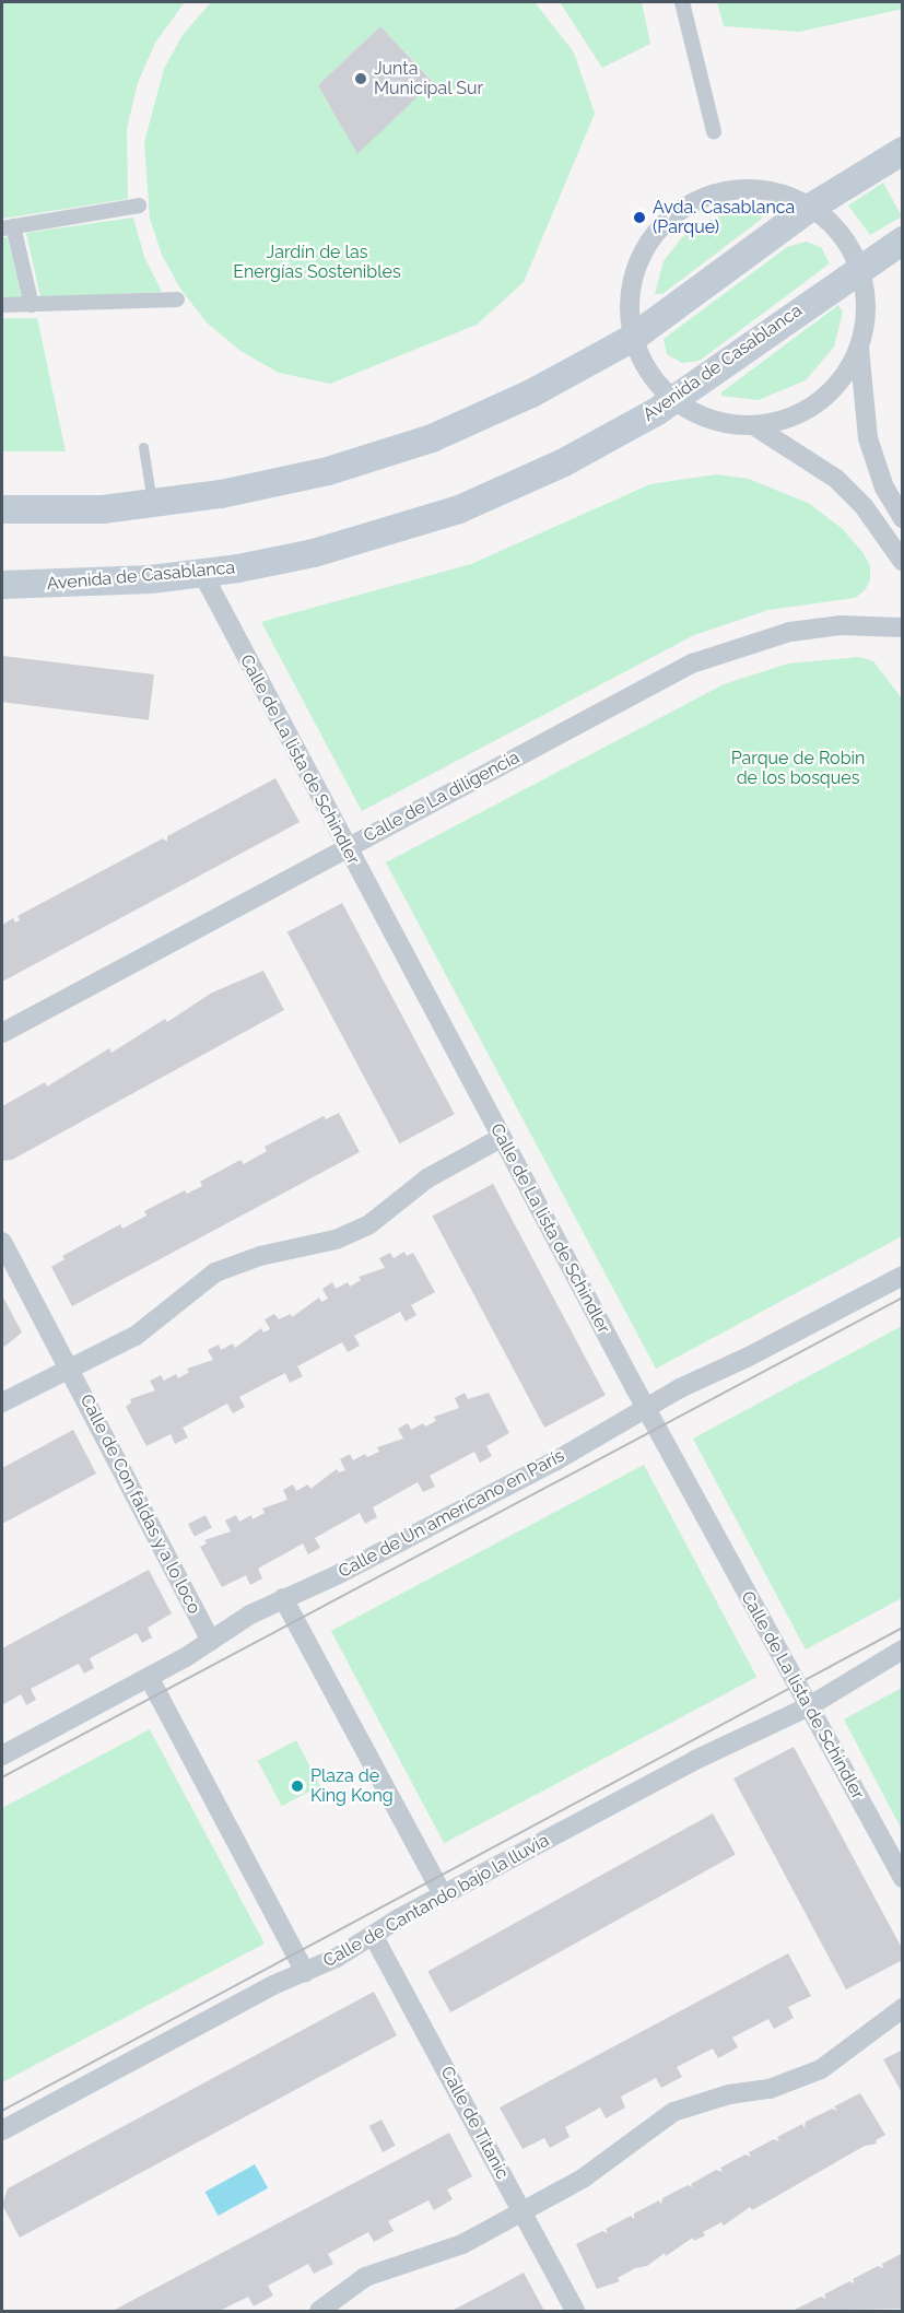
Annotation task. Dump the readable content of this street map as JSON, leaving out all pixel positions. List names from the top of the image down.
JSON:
{
  "streets": {
    "main road": ["Avenida de Casablanca"],
    "street": [
      "Calle de La lista de Schindler",
      "Calle de La diligencia",
      "Calle de Con faldas y a lo loco",
      "Calle de Un americano en París",
      "Calle de Cantando bajo la lluvia",
      "Calle de Titanic"
    ]
  },
  "crossings": [
    ["Avenida de Casablanca", "Calle de La lista de Schindler"],
    ["Calle de La lista de Schindler", "Calle de La diligencia"],
    ["Calle de La lista de Schindler", "Calle de Un americano en París"],
    ["Calle de La lista de Schindler", "Calle de Cantando bajo la lluvia"],
    ["Calle de Con faldas y a lo loco", "Calle de Un americano en París"],
    ["Calle de Cantando bajo la lluvia", "Calle de Titanic"]
  ],
  "parks": ["Jardín de las Energías Sostenibles", "Parque de Robin de los bosques"],
  "places": ["Junta Municipal Sur", "Avda. Casablanca (Parque)", "Plaza de King Kong"]
}
